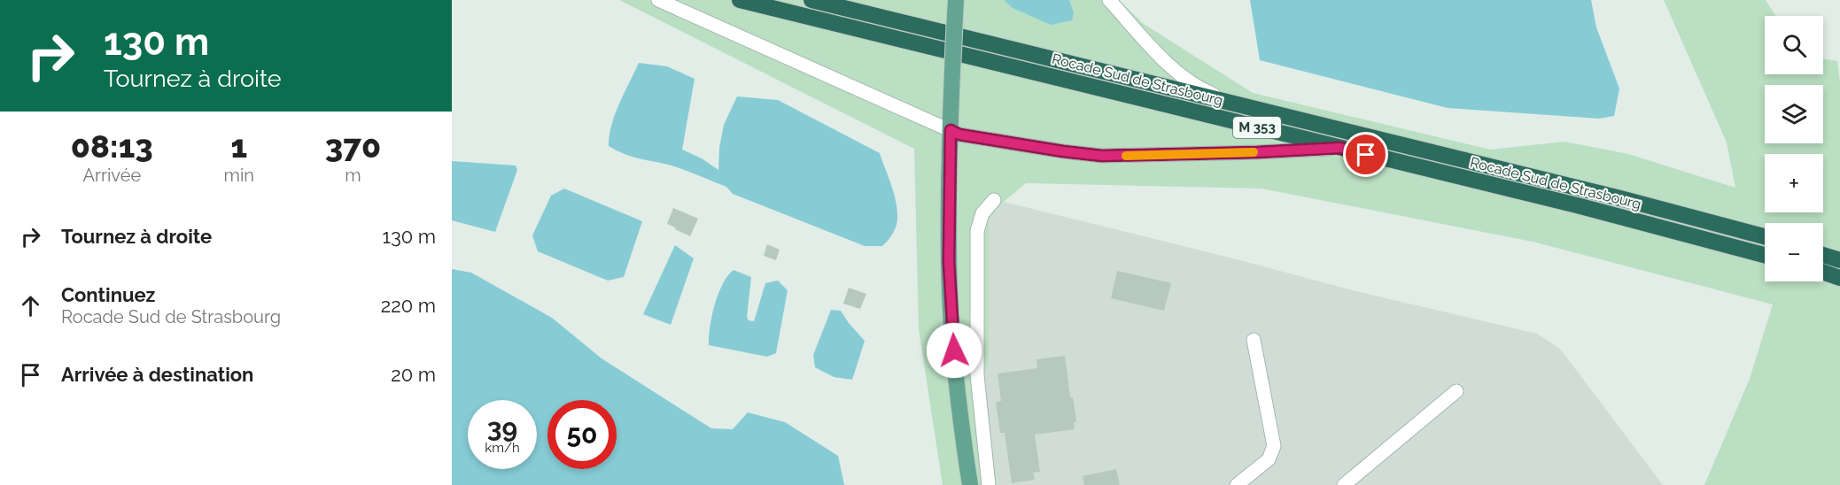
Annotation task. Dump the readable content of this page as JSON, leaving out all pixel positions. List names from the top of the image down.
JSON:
{
  "streets": {
    "highway": ["Rocade Sud de Strasbourg", "M 353"]
  },
  "page": {
    "turn": ["130 m", "Tournez à droite"],
    "map_buttons": ["+", "−"],
    "eta": [
      "08:13",
      "Arrivée",
      "1",
      "min",
      "370",
      "m"
    ],
    "list": [
      {
        "name": "Tournez à droite",
        "value": "130 m"
      },
      {
        "name": "Continuez",
        "note": "Rocade Sud de Strasbourg",
        "value": "220 m"
      },
      {
        "name": "Arrivée à destination",
        "value": "20 m"
      }
    ],
    "speed": "39 km/h",
    "limit": "50"
  }
}
